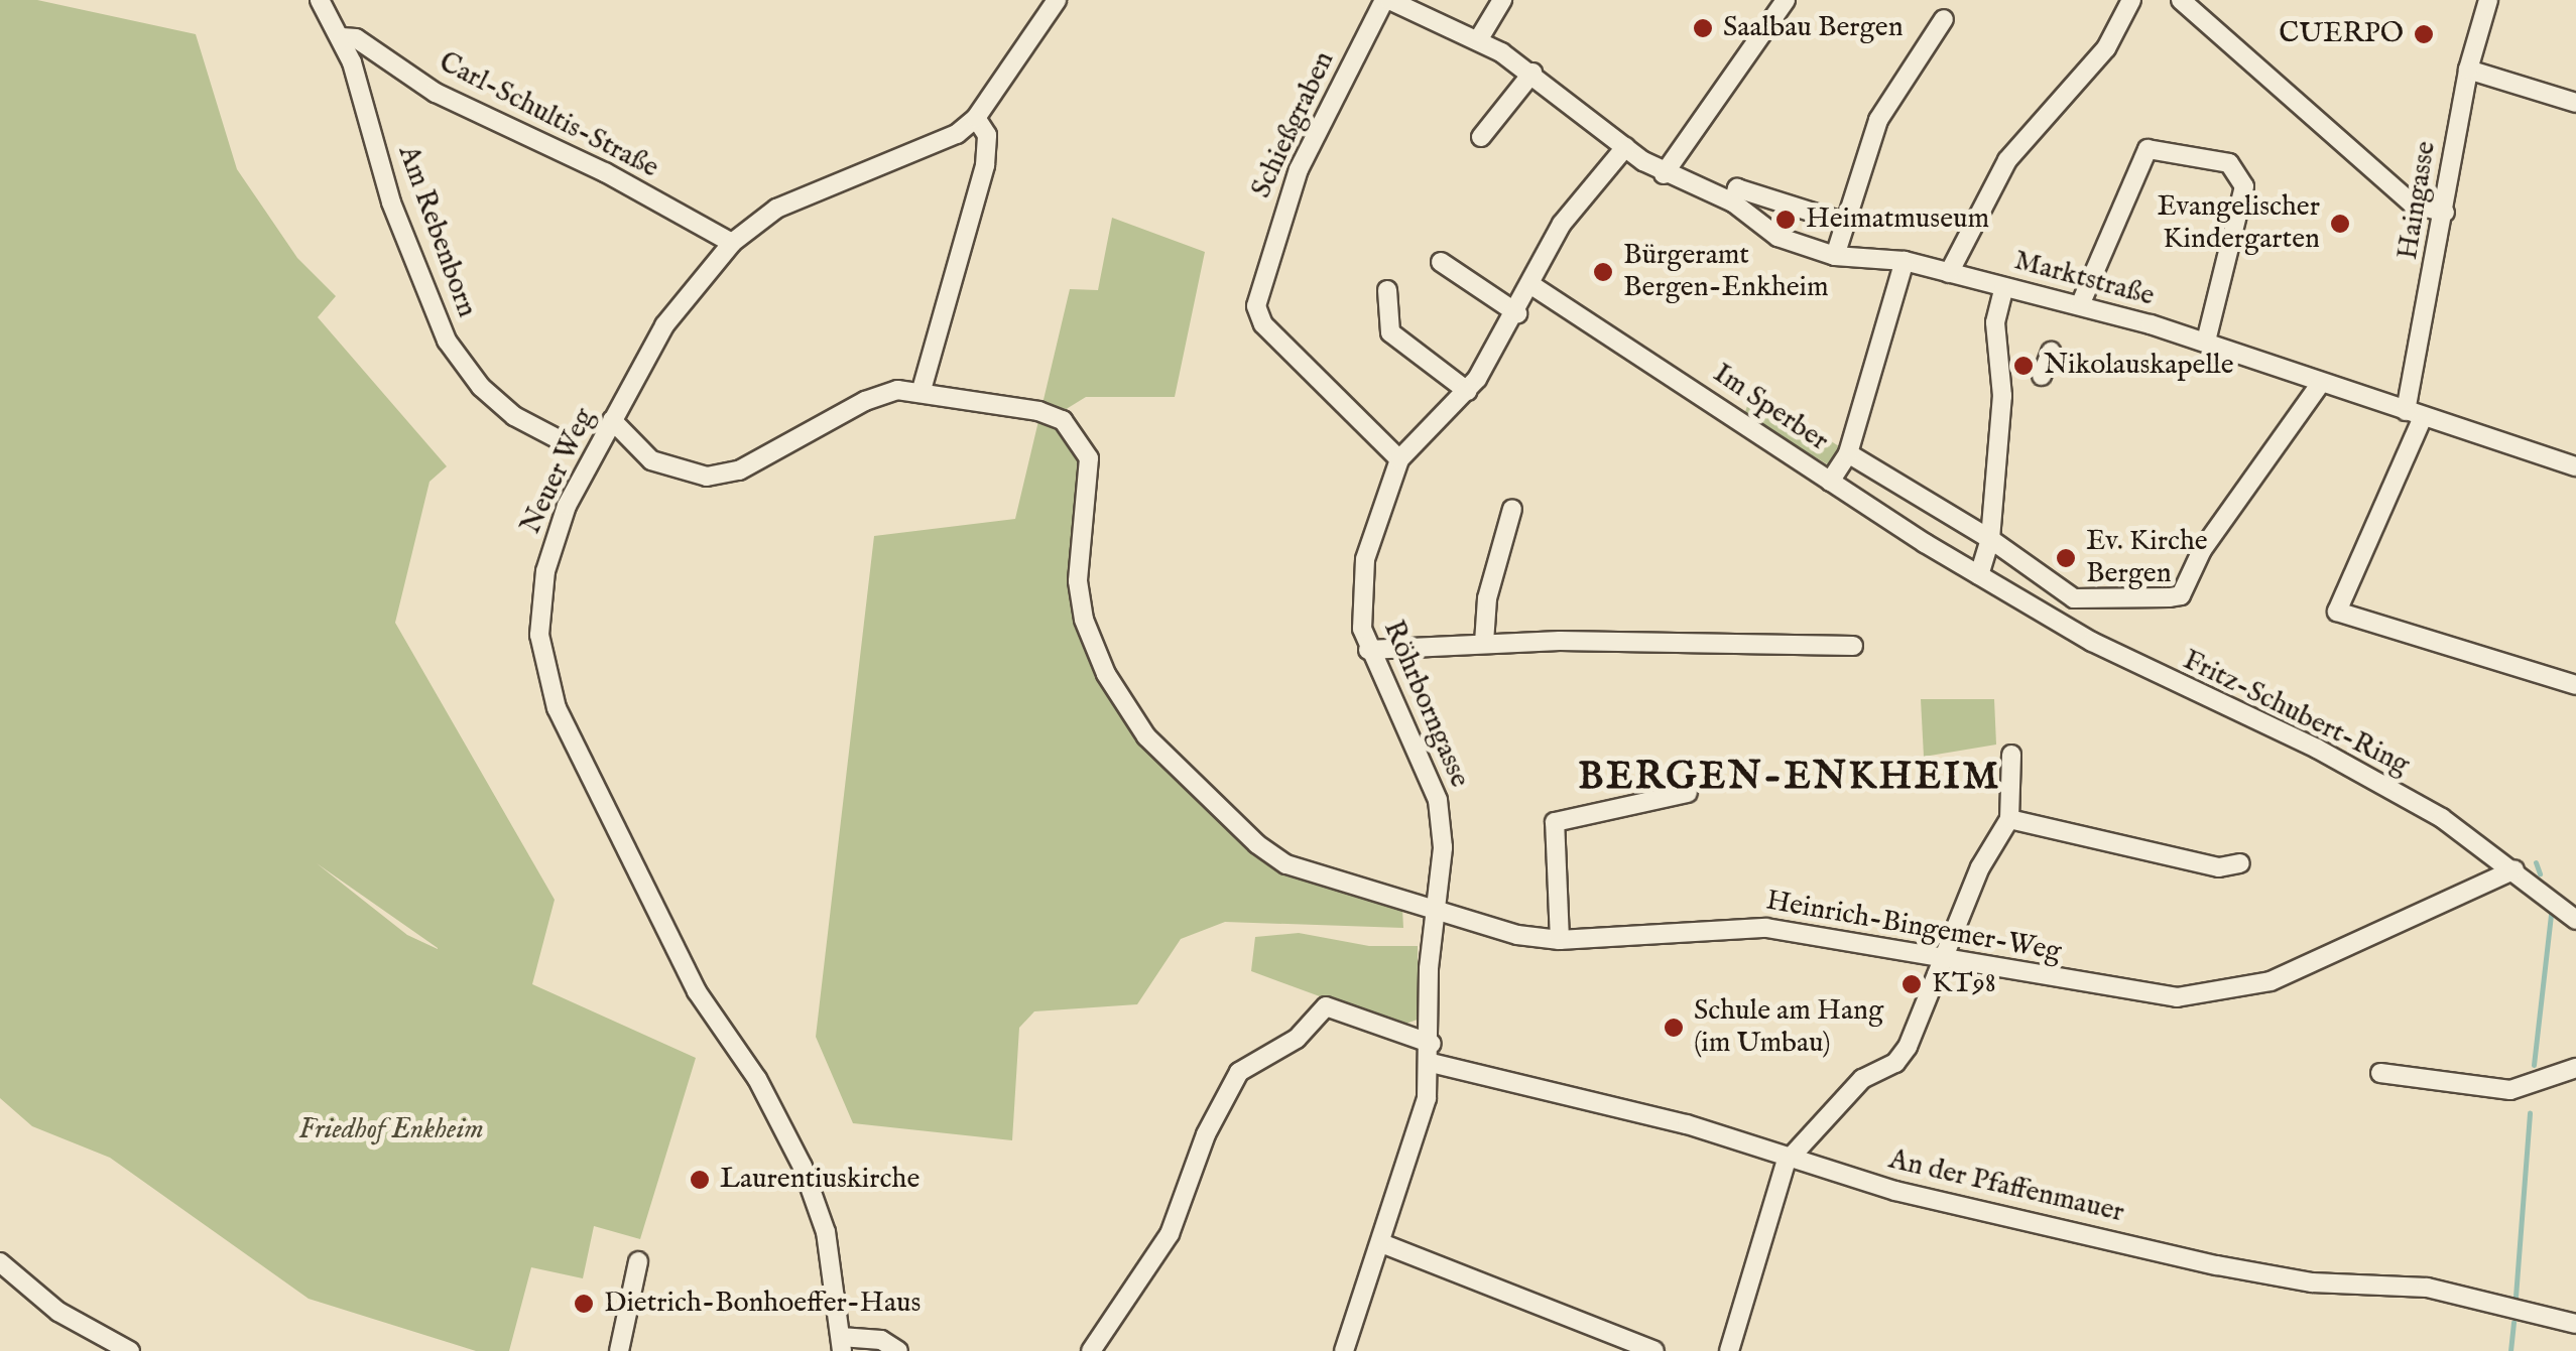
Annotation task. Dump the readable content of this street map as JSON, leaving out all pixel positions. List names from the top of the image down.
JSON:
{
  "streets": {
    "street": [
      "Carl-Schultis-Straße",
      "Schießgraben",
      "Haingasse",
      "Am Rebenborn",
      "Marktstraße",
      "Im Sperber",
      "Neuer Weg",
      "Röhrborngasse",
      "Fritz-Schubert-Ring",
      "Heinrich-Bingemer-Weg",
      "An der Pfaffenmauer"
    ]
  },
  "crossings": [
    ["Carl-Schultis-Straße", "Am Rebenborn"],
    ["Carl-Schultis-Straße", "Neuer Weg"],
    ["Schießgraben", "Marktstraße"],
    ["Schießgraben", "Röhrborngasse"],
    ["Haingasse", "Marktstraße"],
    ["Marktstraße", "Im Sperber"],
    ["Marktstraße", "Röhrborngasse"],
    ["Im Sperber", "Röhrborngasse"],
    ["Im Sperber", "Fritz-Schubert-Ring"],
    ["Neuer Weg", "Heinrich-Bingemer-Weg"],
    ["Röhrborngasse", "Heinrich-Bingemer-Weg"],
    ["Röhrborngasse", "An der Pfaffenmauer"],
    ["Fritz-Schubert-Ring", "Heinrich-Bingemer-Weg"]
  ],
  "districts": ["BERGEN-ENKHEIM"],
  "parks": ["Friedhof Enkheim"],
  "places": [
    "Saalbau Bergen",
    "CUERPO",
    "Heimatmuseum",
    "Evangelischer Kindergarten",
    "Bürgeramt Bergen-Enkheim",
    "Nikolauskapelle",
    "Ev. Kirche Bergen",
    "KT98",
    "Schule am Hang (im Umbau)",
    "Laurentiuskirche",
    "Dietrich-Bonhoeffer-Haus"
  ]
}
